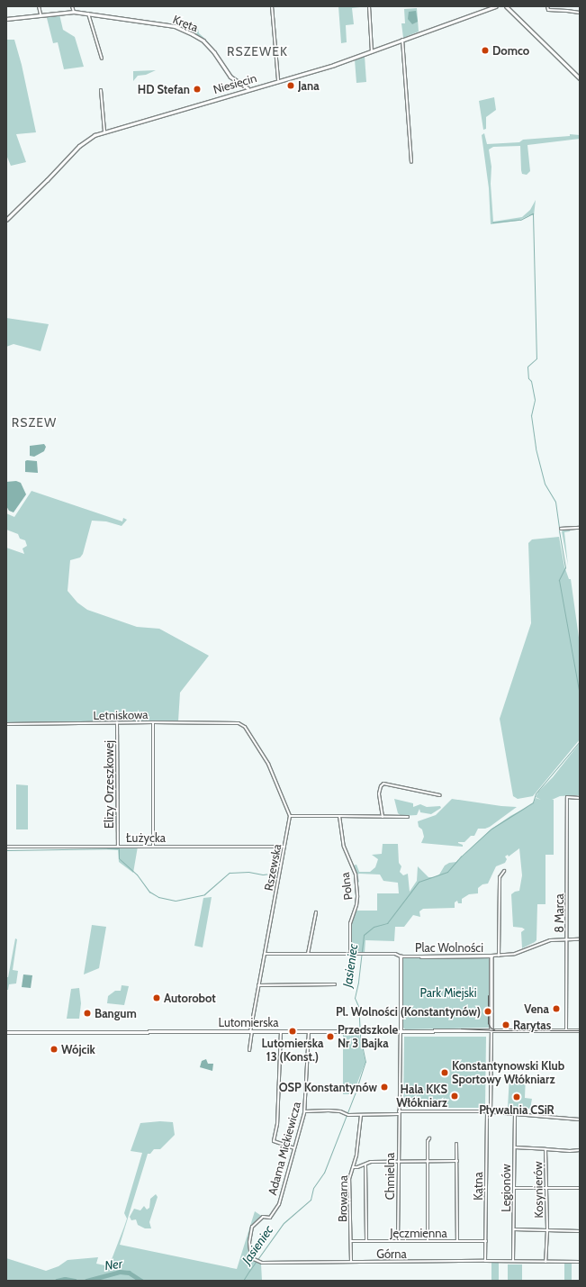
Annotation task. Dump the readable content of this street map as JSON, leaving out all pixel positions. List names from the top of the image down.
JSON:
{
  "streets": {
    "main road": ["Lutomierska"],
    "street": [
      "Kręta",
      "Niesięcin",
      "Letniskowa",
      "Elizy Orzeszkowej",
      "Łużycka",
      "Rszewska",
      "Polna",
      "8 Marca",
      "Plac Wolności",
      "Adama Mickiewicza",
      "Chmielna",
      "Kątna",
      "Legionów",
      "Kosynierów",
      "Browarna",
      "Jęczmienna",
      "Górna"
    ]
  },
  "crossings": [
    ["Kręta", "Niesięcin"],
    ["Letniskowa", "Elizy Orzeszkowej"],
    ["Letniskowa", "Rszewska"],
    ["Elizy Orzeszkowej", "Łużycka"],
    ["Łużycka", "Rszewska"],
    ["Rszewska", "Lutomierska"],
    ["8 Marca", "Lutomierska"],
    ["Plac Wolności", "Lutomierska"],
    ["Plac Wolności", "Chmielna"],
    ["Lutomierska", "Adama Mickiewicza"],
    ["Adama Mickiewicza", "Górna"],
    ["Chmielna", "Jęczmienna"],
    ["Kątna", "Jęczmienna"],
    ["Kątna", "Górna"],
    ["Legionów", "Kosynierów"],
    ["Legionów", "Górna"],
    ["Kosynierów", "Górna"],
    ["Browarna", "Jęczmienna"],
    ["Browarna", "Górna"]
  ],
  "districts": ["RSZEWEK", "RSZEW"],
  "water": ["Jasieniec", "Ner"],
  "parks": ["Park Miejski"],
  "places": [
    "Domco",
    "Jana",
    "HD Stefan",
    "Autorobot",
    "Vena",
    "Pl. Wolności (Konstantynów)",
    "Bangum",
    "Rarytas",
    "Lutomierska 13 (Konst.)",
    "Przedszkole Nr 3 Bajka",
    "Wójcik",
    "Konstantynowski Klub Sportowy Włókniarz",
    "OSP Konstantynów",
    "Hala KKS Włókniarz",
    "Pływalnia CSiR"
  ]
}
